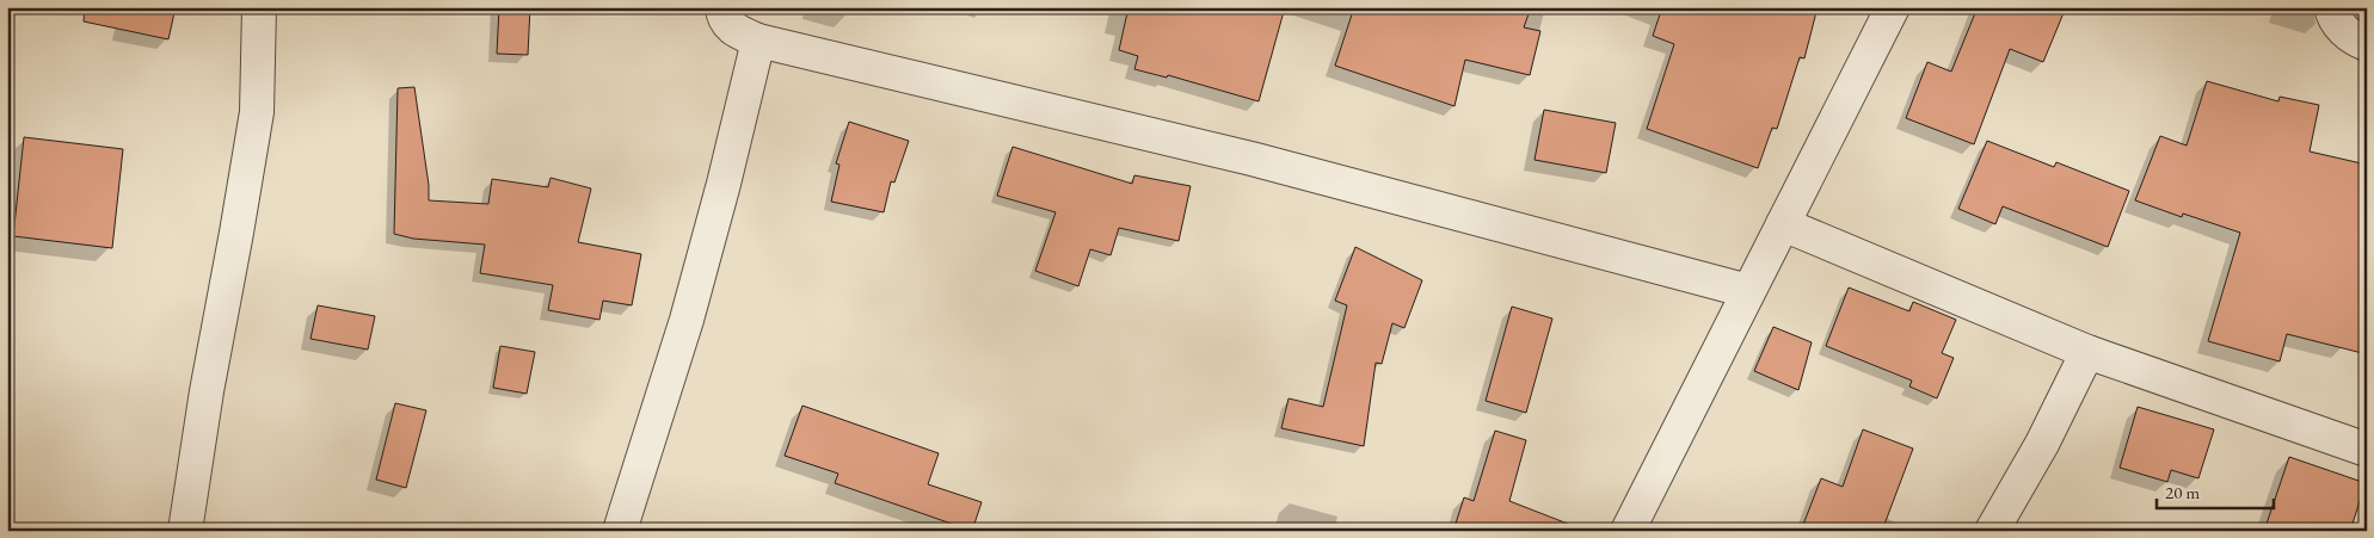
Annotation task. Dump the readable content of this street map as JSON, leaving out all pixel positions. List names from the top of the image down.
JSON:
{
  "scale_bar": "20 m"
}
